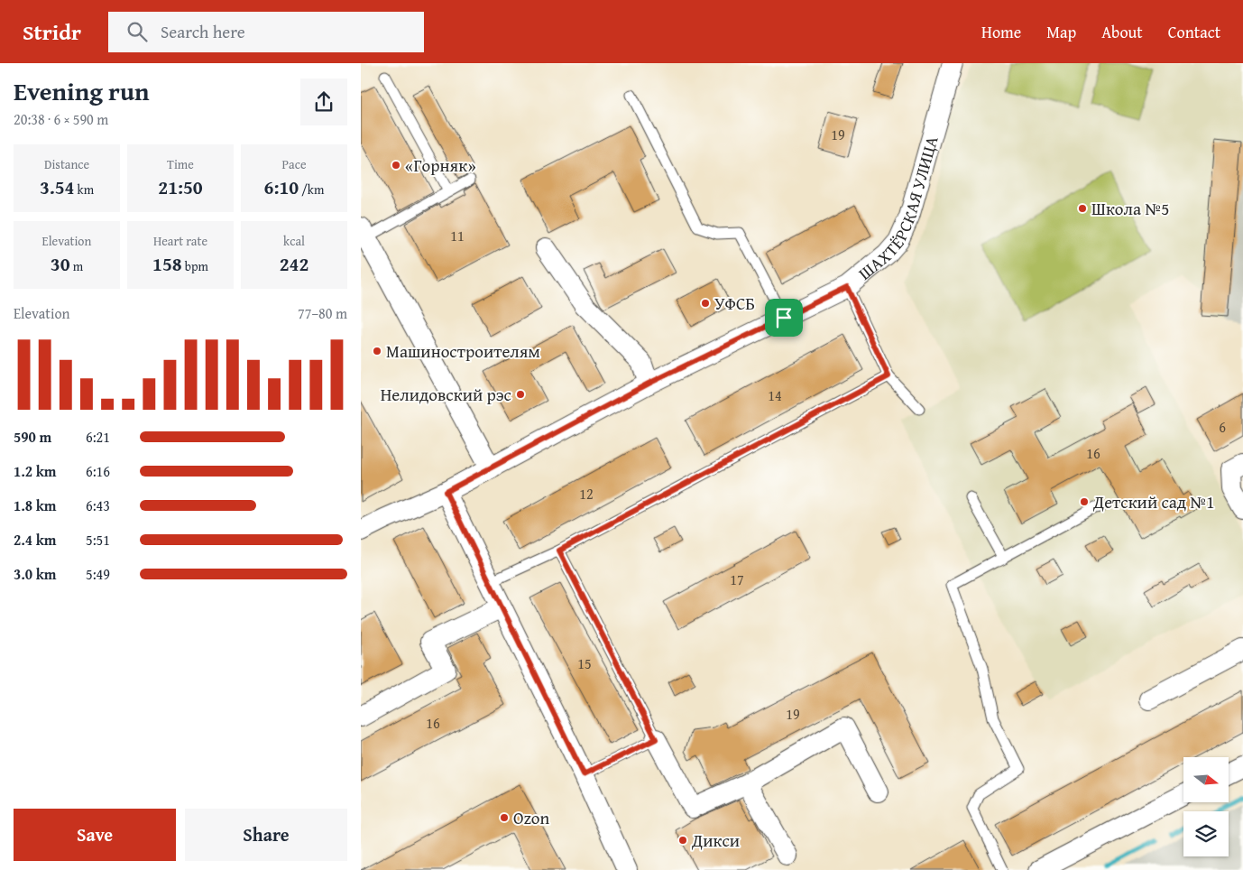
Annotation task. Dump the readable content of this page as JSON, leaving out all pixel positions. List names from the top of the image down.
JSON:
{
  "streets": {
    "street": ["ШАХТЁРСКАЯ УЛИЦА"]
  },
  "places": [
    "«Горняк»",
    "Школа №5",
    "УФСБ",
    "Машиностроителям",
    "Нелидовский рэс",
    "Детский сад №1",
    "Ozon",
    "Дикси"
  ],
  "house_numbers": [
    "19",
    "11",
    "14",
    "6",
    "16",
    "12",
    "17",
    "15",
    "19",
    "16"
  ],
  "north": "right",
  "page": {
    "header": "Stridr",
    "search": "Search here",
    "nav": [
      "Home",
      "Map",
      "About",
      "Contact"
    ],
    "heading": ["Evening run", "20:38 · 6 × 590 m"],
    "stats": [
      ["Distance", "3.54 km"],
      ["Time", "21:50"],
      ["Pace", "6:10 /km"],
      ["Elevation", "30 m"],
      ["Heart rate", "158 bpm"],
      ["kcal", "242"]
    ],
    "chart": ["Elevation", "77–80 m"],
    "list": [
      {
        "name": "590 m",
        "note": "6:21"
      },
      {
        "name": "1.2 km",
        "note": "6:16"
      },
      {
        "name": "1.8 km",
        "note": "6:43"
      },
      {
        "name": "2.4 km",
        "note": "5:51"
      },
      {
        "name": "3.0 km",
        "note": "5:49"
      }
    ],
    "buttons": ["Save", "Share"]
  }
}
